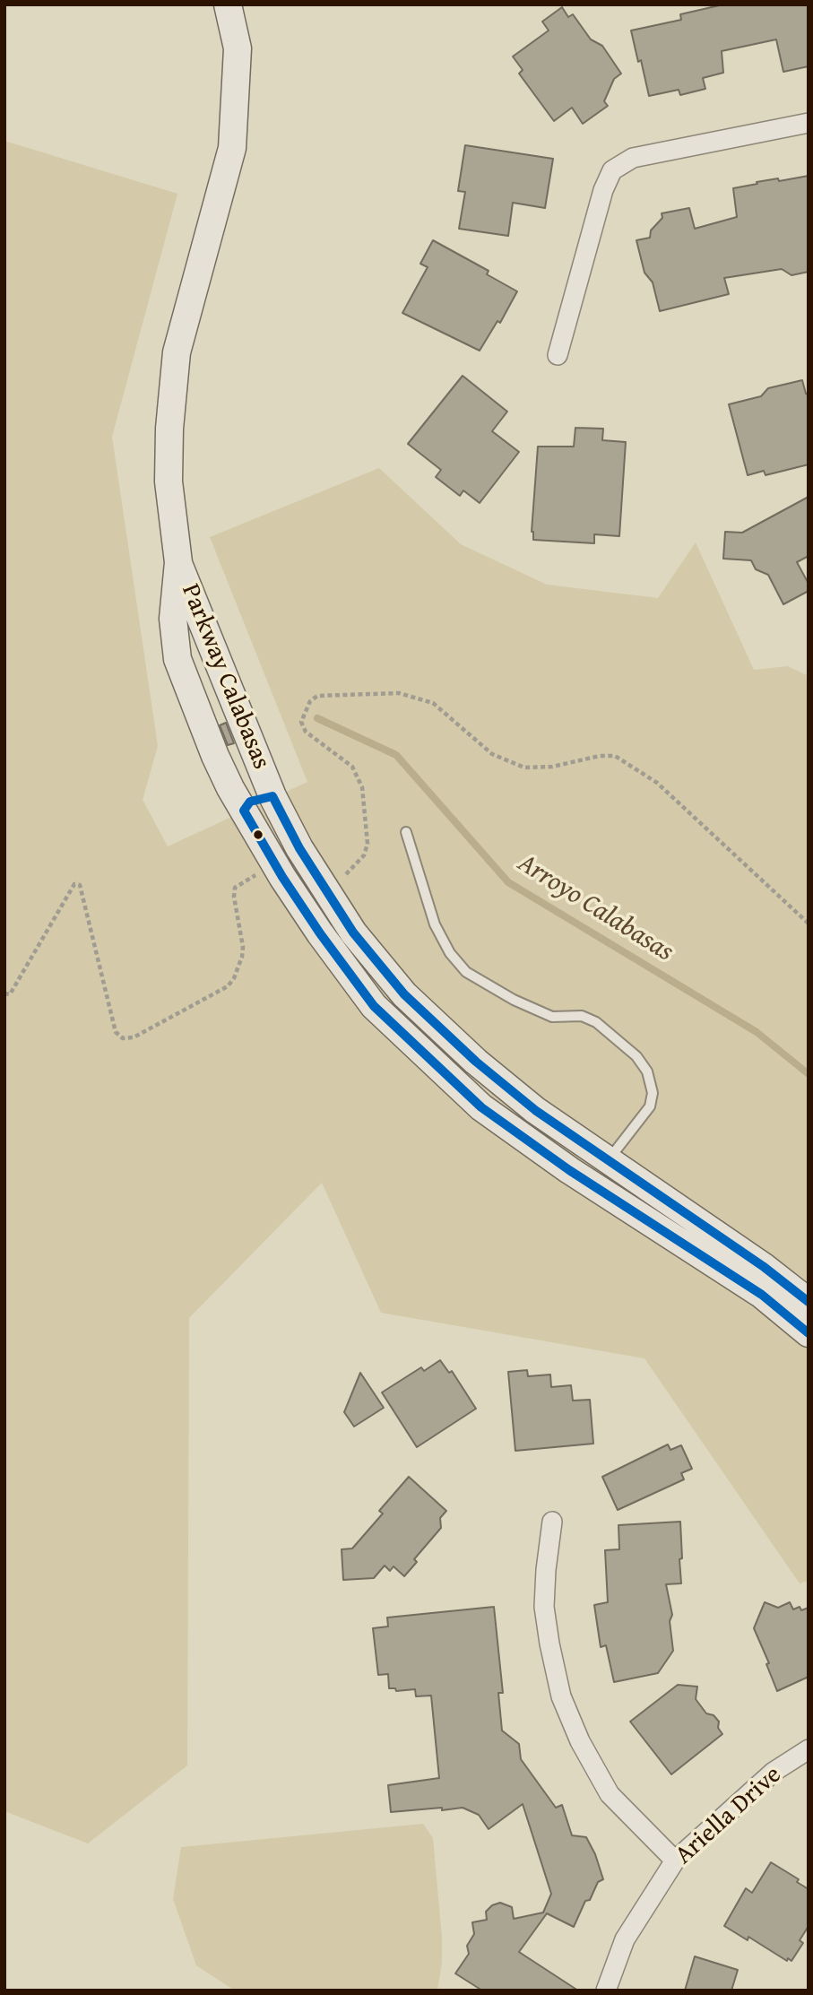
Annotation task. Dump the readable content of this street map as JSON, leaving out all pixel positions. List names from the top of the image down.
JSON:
{
  "streets": {
    "street": ["Parkway Calabasas", "Ariella Drive"]
  },
  "water": ["Arroyo Calabasas"]
}
